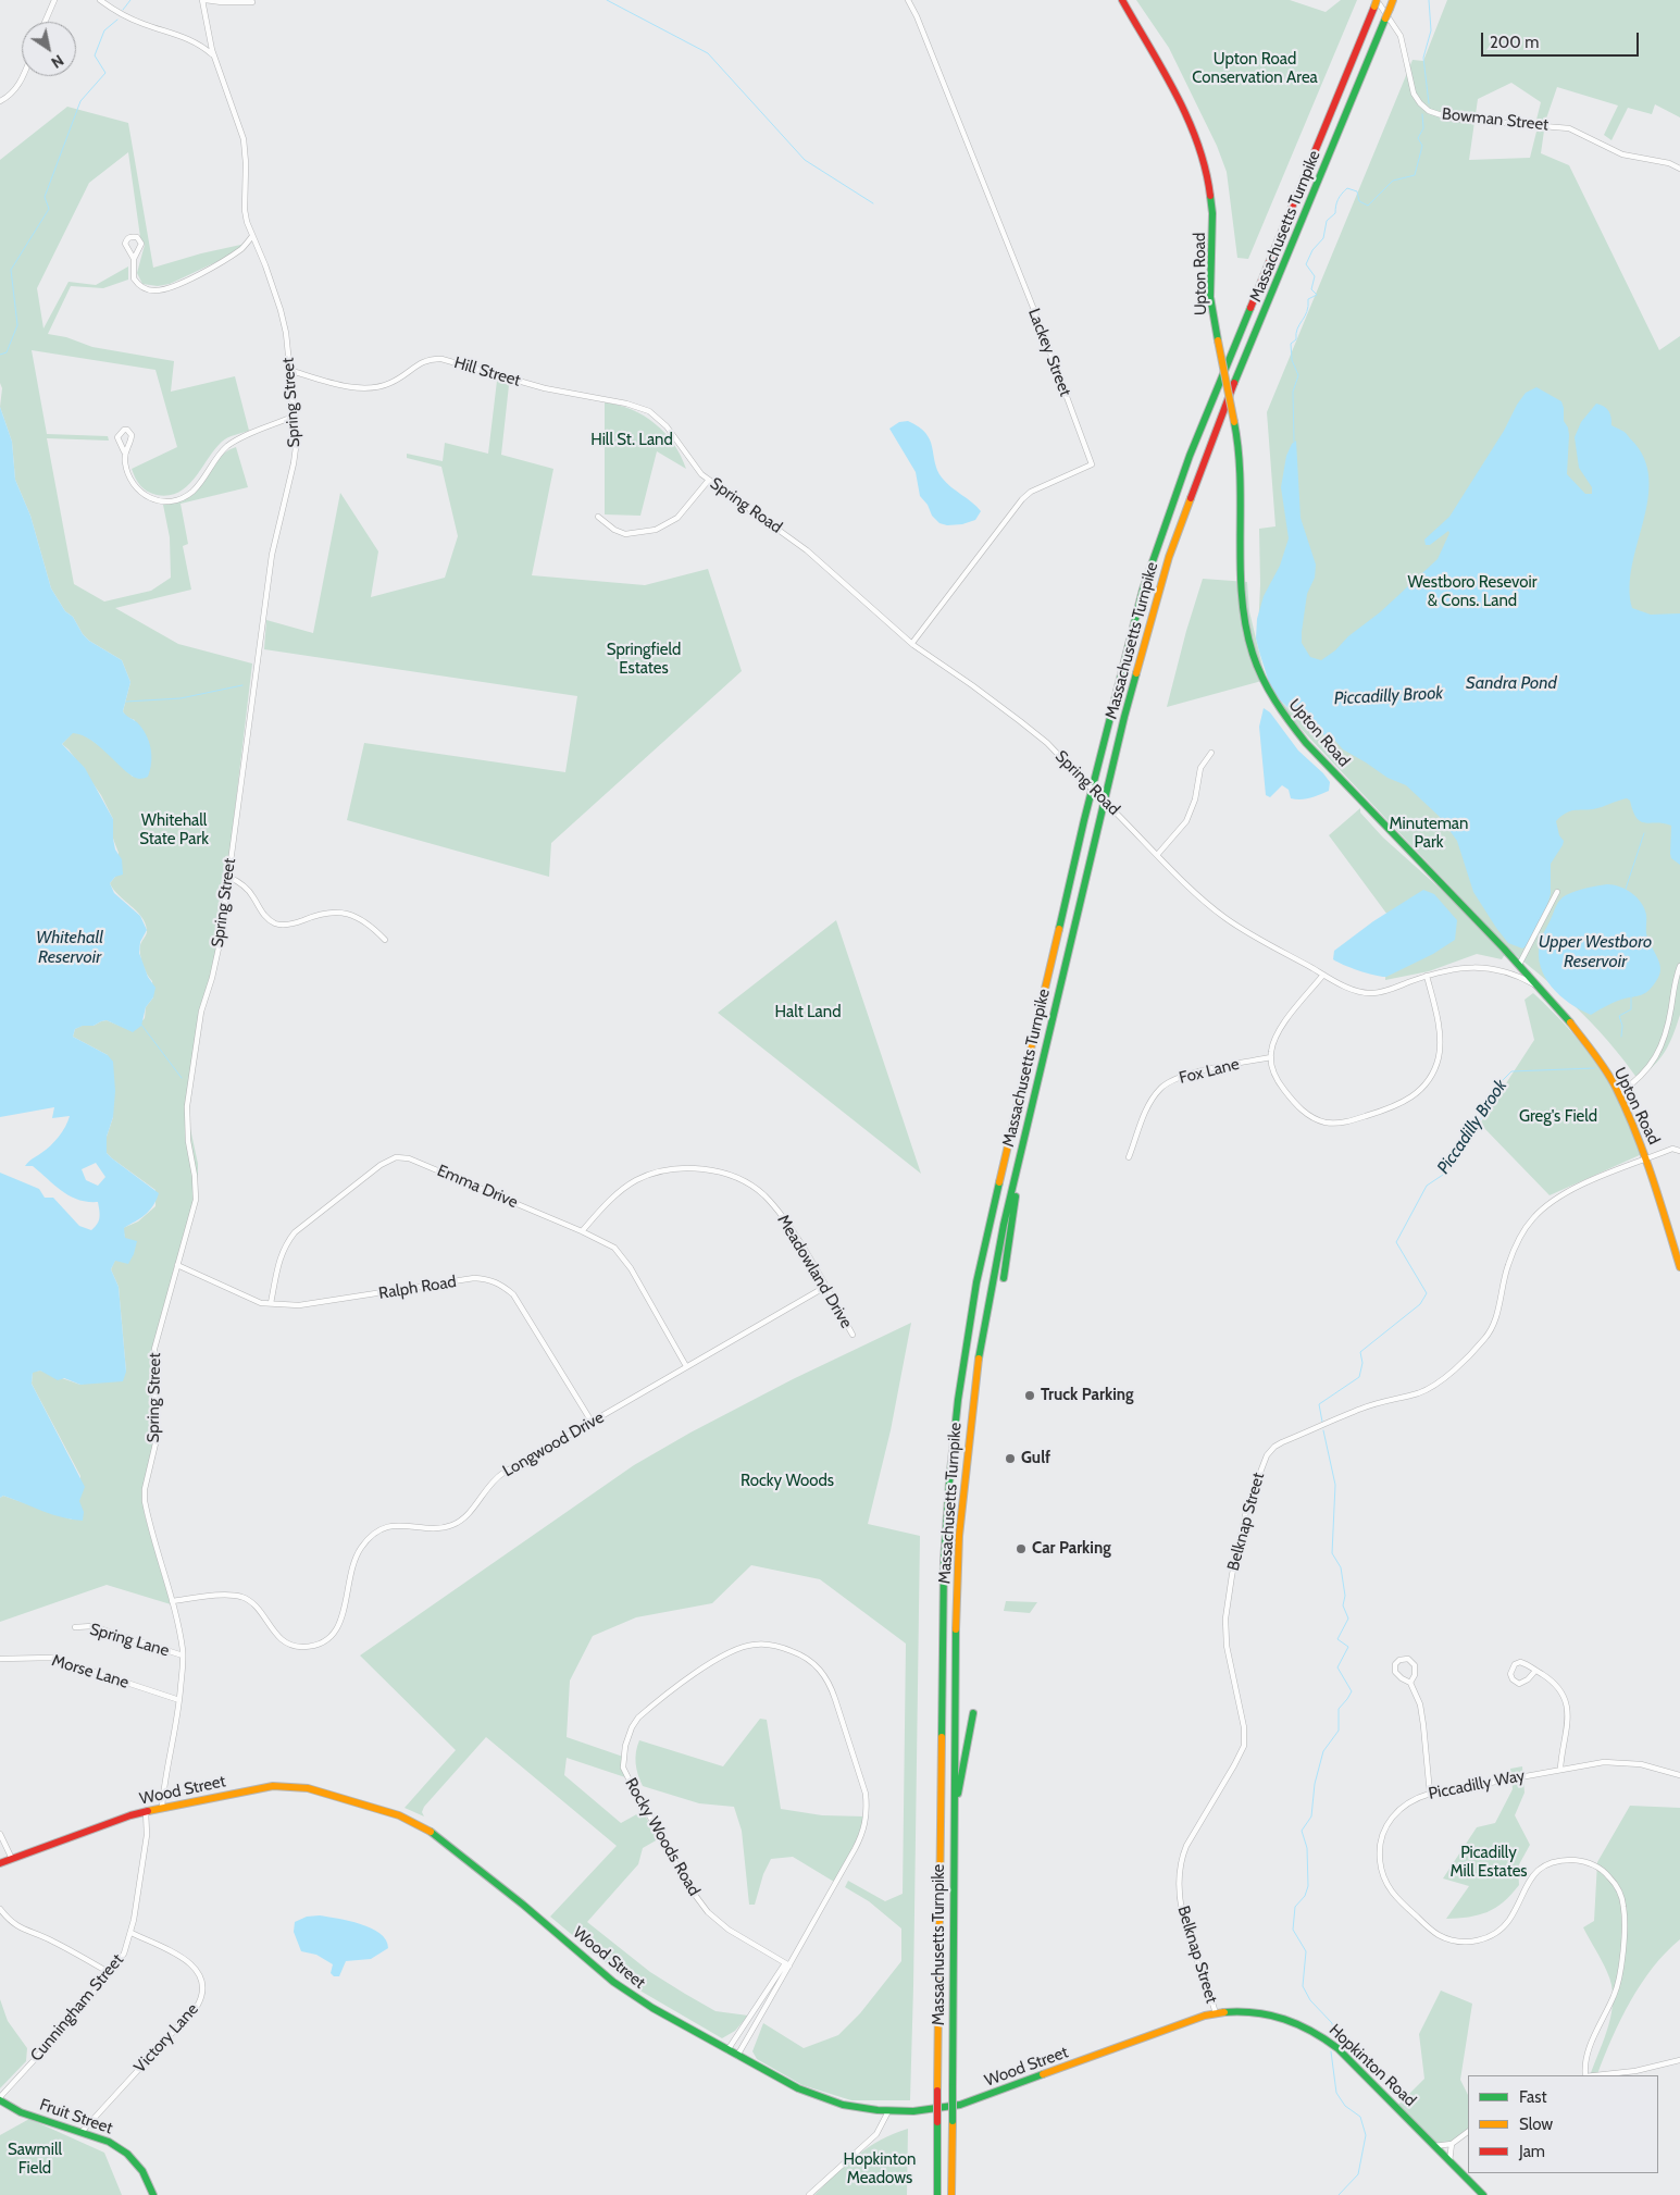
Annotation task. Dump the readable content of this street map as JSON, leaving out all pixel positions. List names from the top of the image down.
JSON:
{
  "streets": {
    "main road": [
      "Massachusetts Turnpike",
      "Upton Road",
      "Wood Street",
      "Hopkinton Road",
      "Fruit Street"
    ],
    "street": [
      "Bowman Street",
      "Lackey Street",
      "Hill Street",
      "Spring Street",
      "Spring Road",
      "Fox Lane",
      "Emma Drive",
      "Meadowland Drive",
      "Ralph Road",
      "Longwood Drive",
      "Belknap Street",
      "Spring Lane",
      "Morse Lane",
      "Piccadilly Way",
      "Rocky Woods Road",
      "Cunningham Street",
      "Victory Lane"
    ]
  },
  "crossings": [
    ["Bowman Street", "Massachusetts Turnpike"],
    ["Upton Road", "Spring Road"],
    ["Upton Road", "Belknap Street"],
    ["Lackey Street", "Spring Road"],
    ["Hill Street", "Spring Street"],
    ["Hill Street", "Spring Road"],
    ["Spring Street", "Ralph Road"],
    ["Spring Street", "Longwood Drive"],
    ["Spring Street", "Spring Lane"],
    ["Spring Street", "Morse Lane"],
    ["Spring Street", "Wood Street"],
    ["Emma Drive", "Meadowland Drive"],
    ["Emma Drive", "Ralph Road"],
    ["Emma Drive", "Longwood Drive"],
    ["Meadowland Drive", "Longwood Drive"],
    ["Ralph Road", "Longwood Drive"],
    ["Belknap Street", "Wood Street"],
    ["Belknap Street", "Hopkinton Road"],
    ["Wood Street", "Rocky Woods Road"],
    ["Wood Street", "Cunningham Street"],
    ["Wood Street", "Hopkinton Road"],
    ["Cunningham Street", "Victory Lane"],
    ["Cunningham Street", "Fruit Street"],
    ["Victory Lane", "Fruit Street"]
  ],
  "water": [
    "Sandra Pond",
    "Piccadilly Brook",
    "Whitehall Reservoir",
    "Upper Westboro Reservoir"
  ],
  "parks": [
    "Upton Road Conservation Area",
    "Hill St. Land",
    "Westboro Resevoir & Cons. Land",
    "Springfield Estates",
    "Whitehall State Park",
    "Minuteman Park",
    "Halt Land",
    "Greg's Field",
    "Rocky Woods",
    "Picadilly Mill Estates",
    "Sawmill Field",
    "Hopkinton Meadows"
  ],
  "places": ["Truck Parking", "Gulf", "Car Parking"],
  "legend": ["Fast", "Slow", "Jam"],
  "scale_bar": "200 m",
  "north": "bottom right"
}
